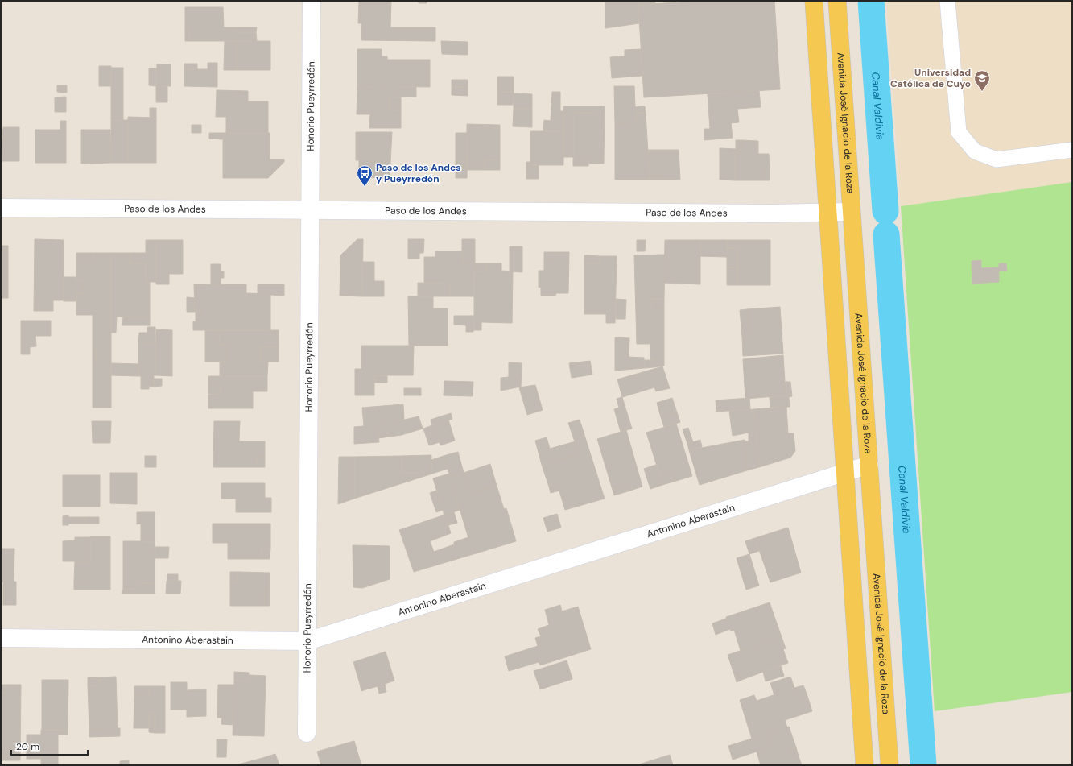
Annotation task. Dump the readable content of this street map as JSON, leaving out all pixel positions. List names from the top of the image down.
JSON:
{
  "streets": {
    "main road": ["Avenida José Ignacio de la Roza"],
    "street": ["Honorio Pueyrredón", "Paso de los Andes", "Antonino Aberastain"]
  },
  "crossings": [
    ["Honorio Pueyrredón", "Paso de los Andes"],
    ["Honorio Pueyrredón", "Antonino Aberastain"],
    ["Avenida José Ignacio de la Roza", "Paso de los Andes"],
    ["Avenida José Ignacio de la Roza", "Antonino Aberastain"]
  ],
  "water": ["Canal Valdivia"],
  "places": {
    "school or university": ["Universidad Católica de Cuyo"],
    "bus stop": ["Paso de los Andes y Pueyrredón"]
  },
  "scale_bar": "20 m"
}
